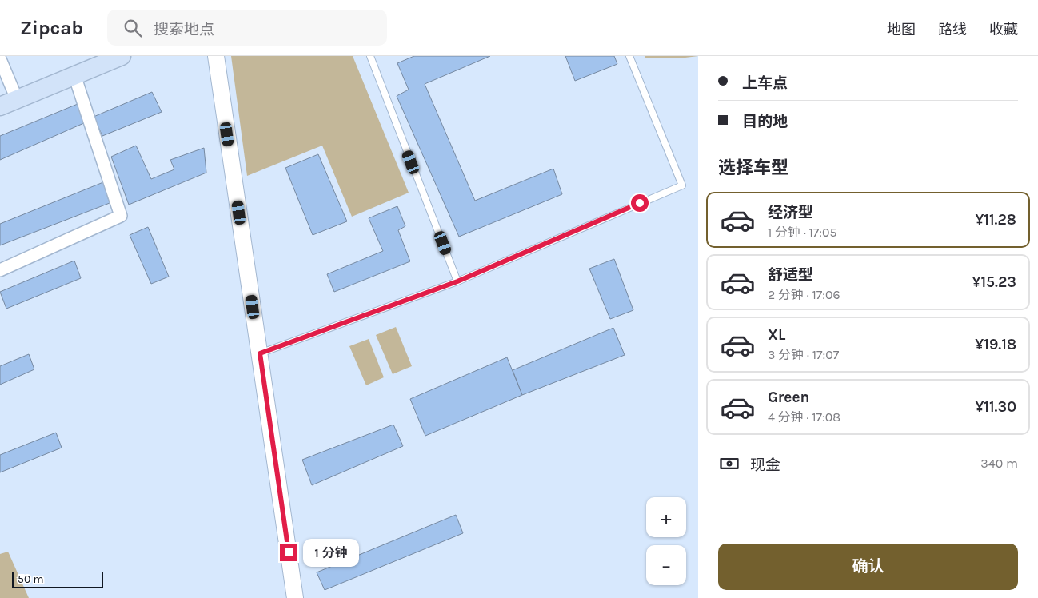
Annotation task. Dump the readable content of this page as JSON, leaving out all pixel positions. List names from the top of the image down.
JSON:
{
  "scale_bar": "50 m",
  "page": {
    "header": "Zipcab",
    "search": "搜索地点",
    "nav": ["地图", "路线", "收藏"],
    "banner": ["上车点", "目的地"],
    "heading": "选择车型",
    "list": [
      {
        "name": "经济型",
        "note": "1 分钟 · 17:05",
        "value": "¥11.28"
      },
      {
        "name": "舒适型",
        "note": "2 分钟 · 17:06",
        "value": "¥15.23"
      },
      {
        "name": "XL",
        "note": "3 分钟 · 17:07",
        "value": "¥19.18"
      },
      {
        "name": "Green",
        "note": "4 分钟 · 17:08",
        "value": "¥11.30"
      }
    ],
    "pay": ["现金", "340 m"],
    "map_buttons": ["+", "−"],
    "buttons": "确认",
    "bubble": "1 分钟",
    "scale": "50 m"
  }
}
